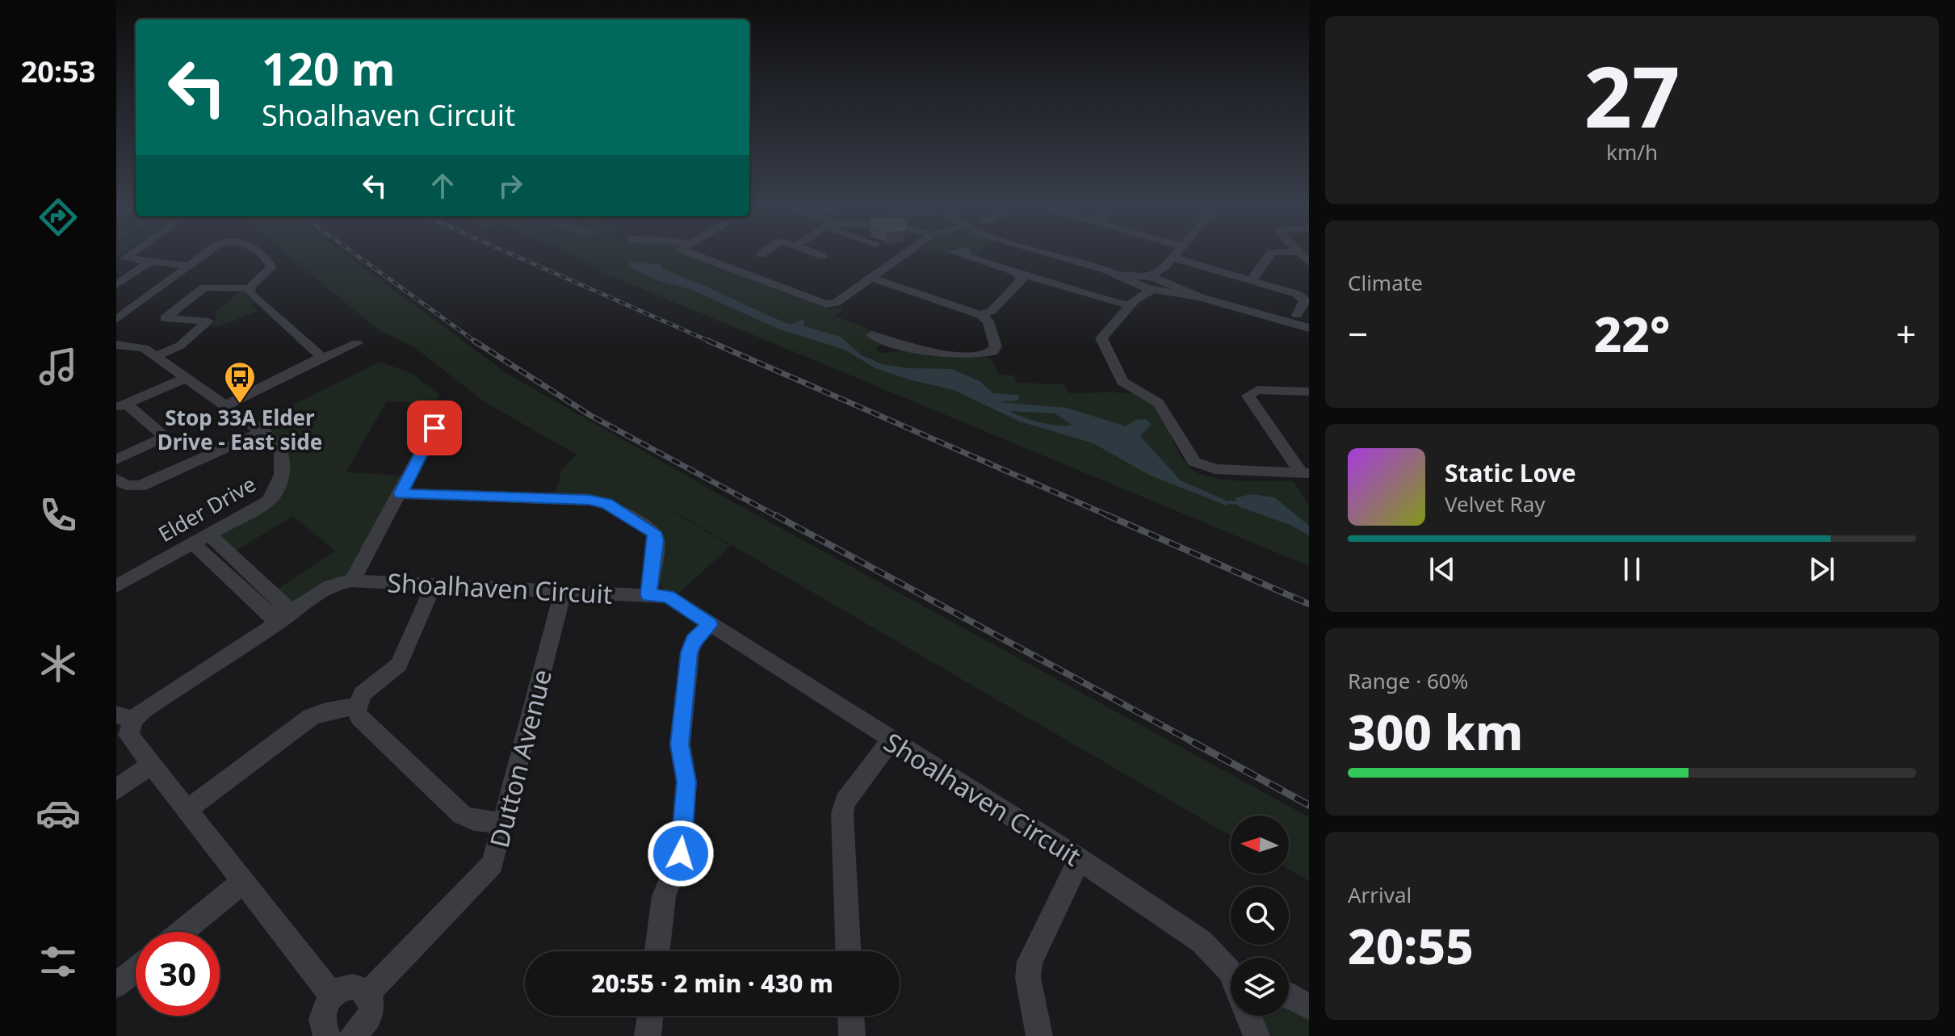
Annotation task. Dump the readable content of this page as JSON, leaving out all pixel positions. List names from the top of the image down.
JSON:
{
  "streets": {
    "street": ["Elder Drive", "Shoalhaven Circuit", "Dutton Avenue"]
  },
  "crossings": [
    ["Shoalhaven Circuit", "Dutton Avenue"]
  ],
  "places": {
    "bus stop": ["Stop 33A Elder Drive - East side"]
  },
  "north": "left",
  "page": {
    "tabs": "20:53",
    "tile": [
      ["27", "km/h"],
      "Climate",
      ["Range · 60%", "300 km"],
      ["Arrival", "20:55"]
    ],
    "turn": ["120 m", "Shoalhaven Circuit"],
    "heat": ["−", "22°", "+"],
    "song": ["Static Love", "Velvet Ray"],
    "limit": "30",
    "trip": "20:55 · 2 min · 430 m"
  }
}
